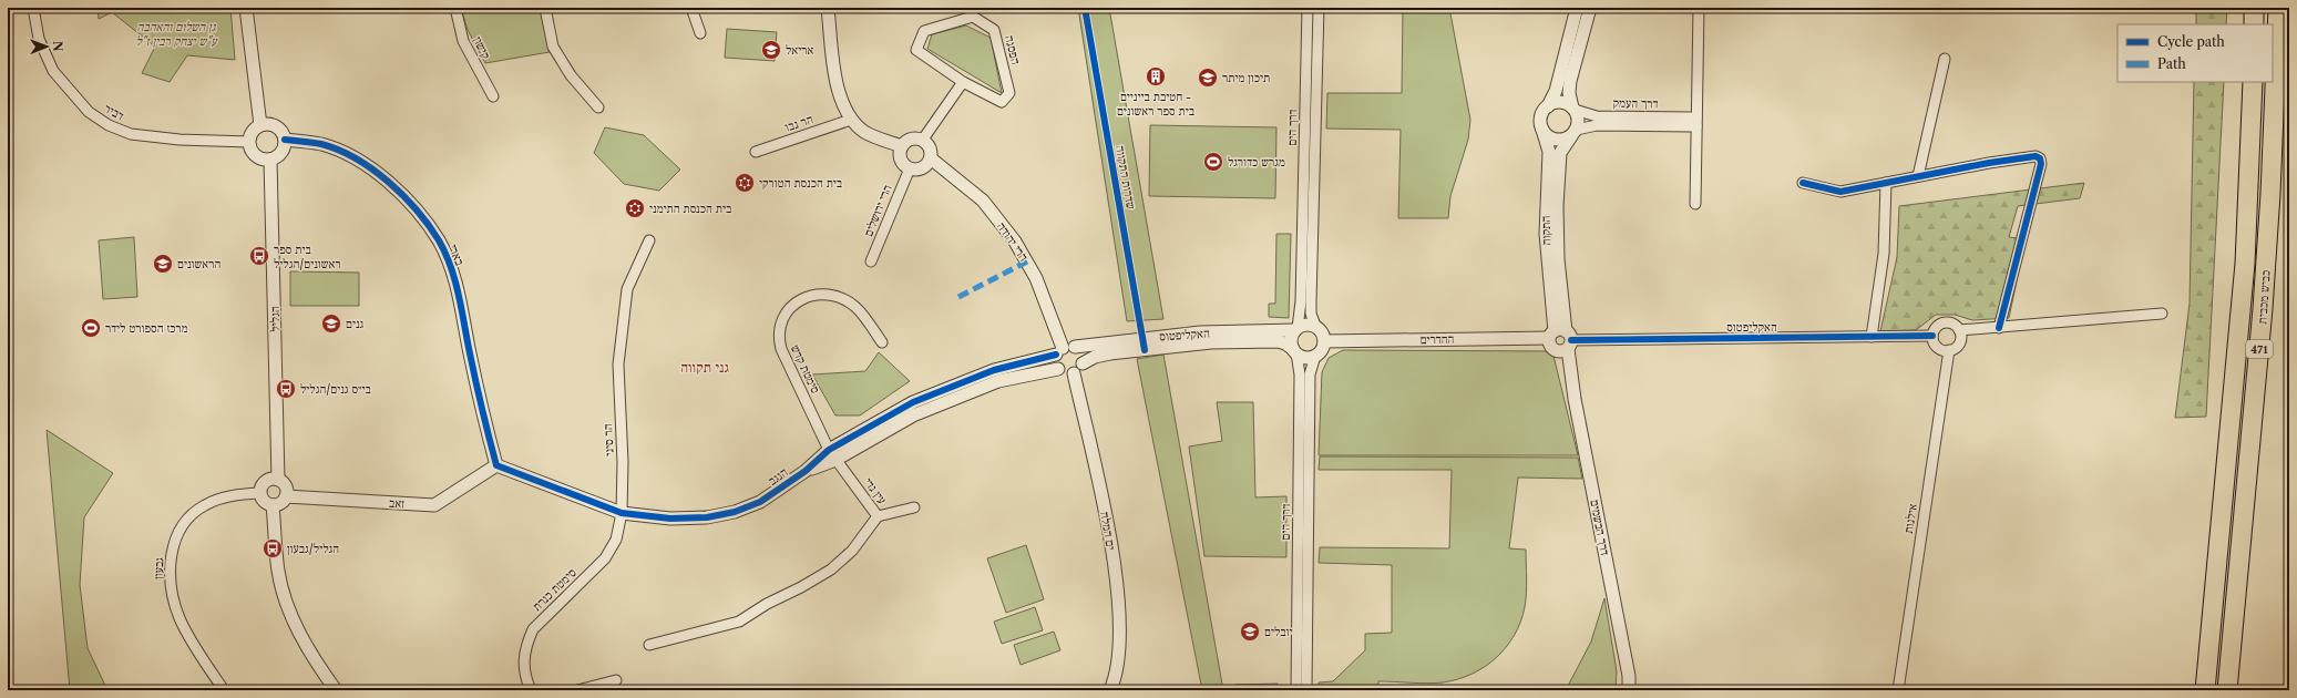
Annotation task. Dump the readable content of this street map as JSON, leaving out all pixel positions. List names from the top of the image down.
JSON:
{
  "streets": {
    "highway": ["כביש מכבית", "471"],
    "street": [
      "קישון",
      "הפסגה",
      "דרך העמק",
      "דביר",
      "הר נבו",
      "דרך הים",
      "הרי ירושלים",
      "התקוה",
      "הרי יהודה",
      "בארי",
      "הגליל",
      "האקליפטוס",
      "ההדרים",
      "סימטת קדש",
      "הר סיני",
      "הנגב",
      "עין גדי",
      "זאב",
      "אילנות",
      "דרך הבשמים",
      "ים המלח",
      "גבעון",
      "סימטת כנרת"
    ],
    "cycle path": ["שדרות התקווה"]
  },
  "crossings": [
    ["דרך העמק", "התקוה"],
    ["דביר", "בארי"],
    ["דביר", "הגליל"],
    ["דרך הים", "האקליפטוס"],
    ["דרך הים", "ההדרים"],
    ["הרי ירושלים", "הרי יהודה"],
    ["התקוה", "האקליפטוס"],
    ["התקוה", "ההדרים"],
    ["התקוה", "דרך הבשמים"],
    ["הרי יהודה", "האקליפטוס"],
    ["הרי יהודה", "הנגב"],
    ["הרי יהודה", "ים המלח"],
    ["בארי", "הגליל"],
    ["בארי", "הנגב"],
    ["בארי", "זאב"],
    ["הגליל", "זאב"],
    ["הגליל", "גבעון"],
    ["האקליפטוס", "ההדרים"],
    ["האקליפטוס", "הנגב"],
    ["האקליפטוס", "אילנות"],
    ["האקליפטוס", "דרך הבשמים"],
    ["האקליפטוס", "ים המלח"],
    ["ההדרים", "דרך הבשמים"],
    ["סימטת קדש", "הנגב"],
    ["סימטת קדש", "עין גדי"],
    ["הר סיני", "הנגב"],
    ["הר סיני", "סימטת כנרת"],
    ["הנגב", "עין גדי"],
    ["הנגב", "זאב"],
    ["הנגב", "ים המלח"],
    ["הנגב", "סימטת כנרת"],
    ["זאב", "גבעון"]
  ],
  "districts": ["גני תקווה"],
  "parks": ["גן השלום והאהבה ע\"ש יצחק רבין ז\"ל"],
  "places": {
    "school or university": [
      "אריאל",
      "תיכון מיתר",
      "הראשונים",
      "גנים",
      "יובלים"
    ],
    "building": ["חטיבת בייניים - בית ספר ראשונים"],
    "sports": ["מגרש כדורגל", "מרכז הספורט לידר"],
    "synagogue": ["בית הכנסת הטורקי", "בית הכנסת התימני"],
    "bus stop": ["בית ספר ראשונים/הגליל", "בי״ס גנים/הגליל", "הגליל/גבעון"]
  },
  "legend": ["Cycle path", "Path"],
  "north": "right"
}
